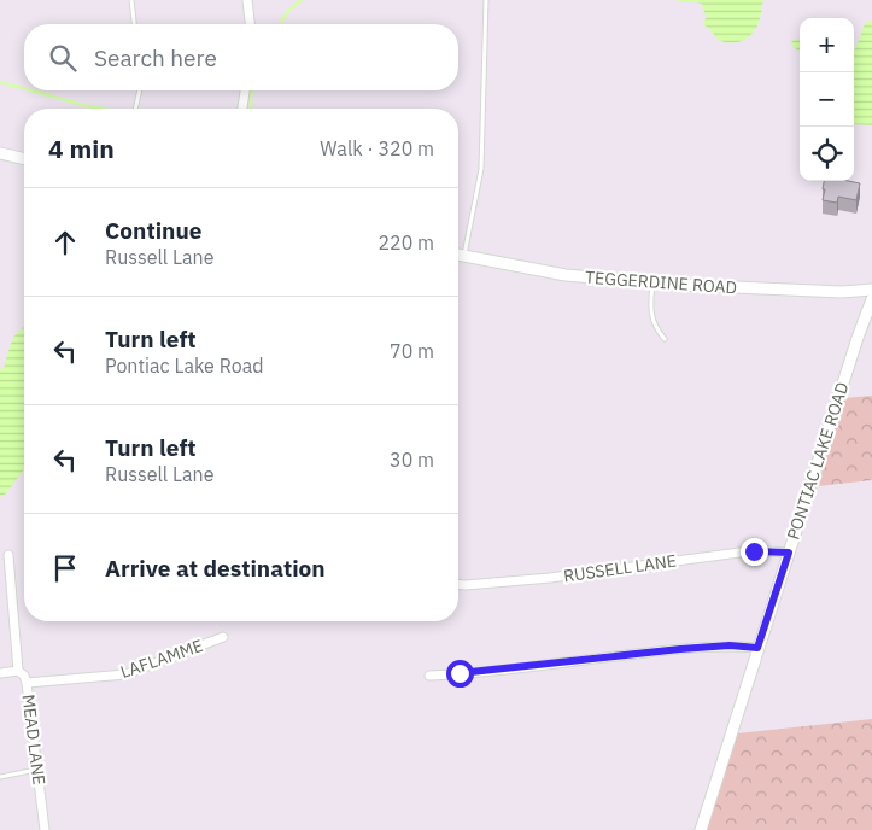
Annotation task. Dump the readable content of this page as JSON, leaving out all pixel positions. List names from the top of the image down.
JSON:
{
  "streets": {
    "street": [
      "TEGGERDINE ROAD",
      "PONTIAC LAKE ROAD",
      "RUSSELL LANE",
      "LAFLAMME",
      "MEAD LANE"
    ]
  },
  "crossings": [
    ["PONTIAC LAKE ROAD", "RUSSELL LANE"],
    ["LAFLAMME", "MEAD LANE"]
  ],
  "page": {
    "map_buttons": ["+", "−"],
    "search": "Search here",
    "heading": ["4 min", "Walk · 320 m"],
    "list": [
      ["Continue", "Russell Lane", "220 m"],
      ["Turn left", "Pontiac Lake Road", "70 m"],
      ["Turn left", "Russell Lane", "30 m"],
      "Arrive at destination"
    ]
  }
}
